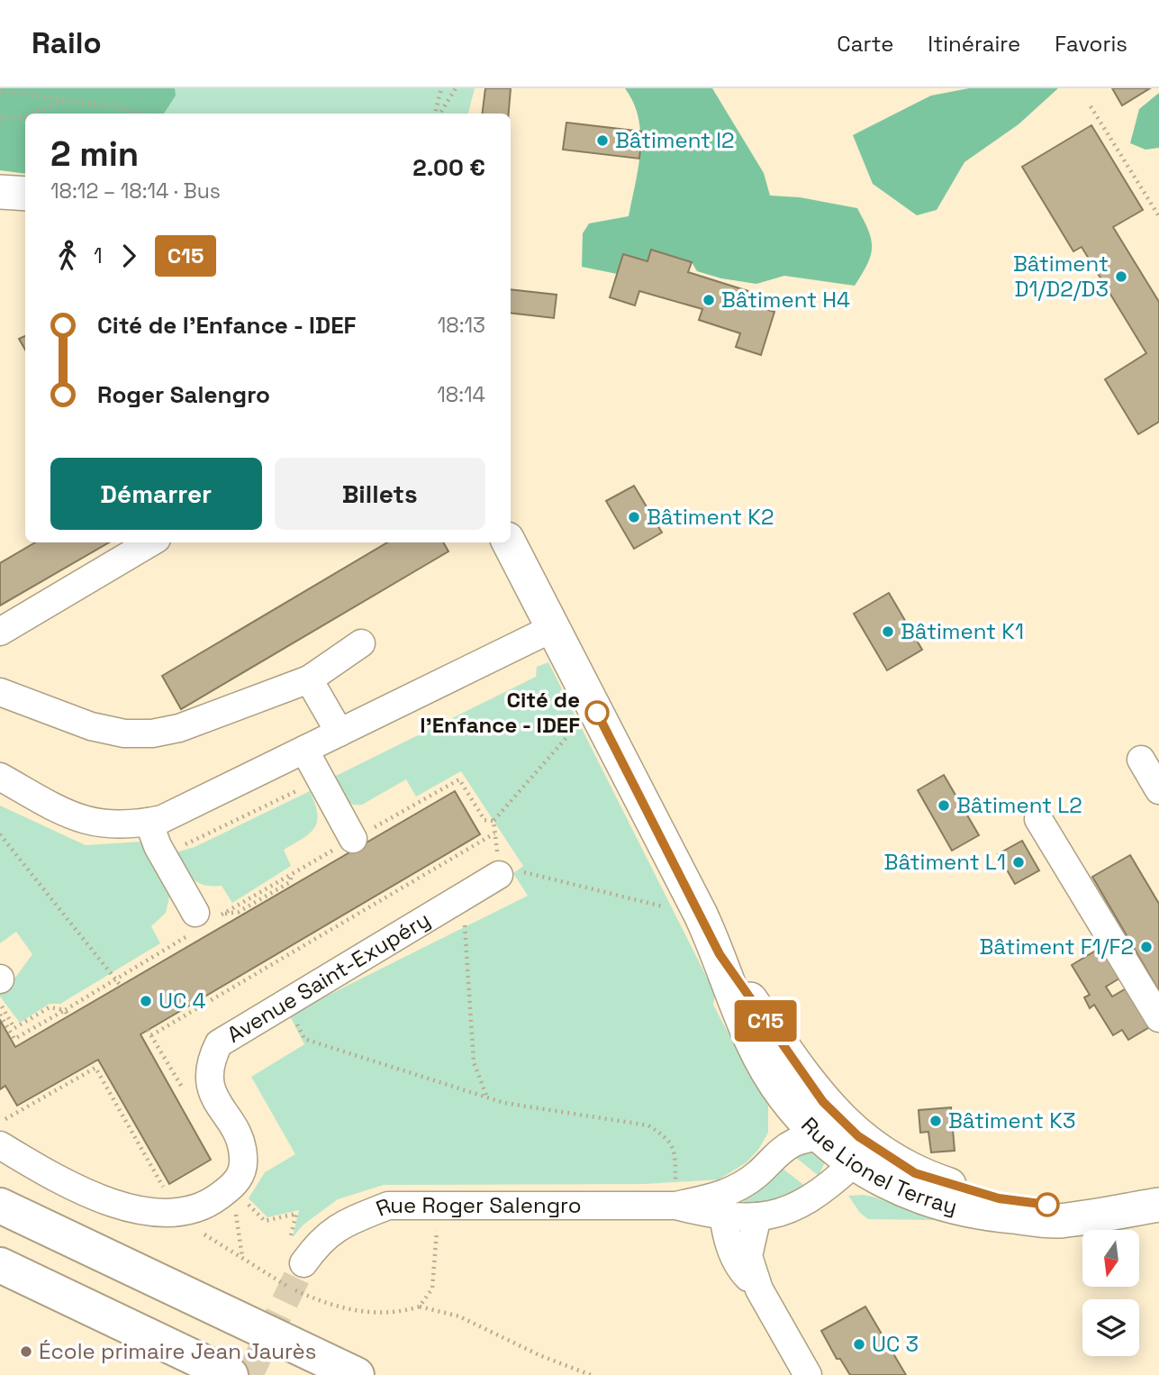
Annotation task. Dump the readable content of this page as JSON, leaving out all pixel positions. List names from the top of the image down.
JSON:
{
  "streets": {
    "main road": ["Rue Lionel Terray"],
    "street": ["Avenue Saint-Exupéry", "Rue Roger Salengro"]
  },
  "crossings": [
    ["Rue Lionel Terray", "Rue Roger Salengro"]
  ],
  "places": [
    "Bâtiment I2",
    "Bâtiment D1/D2/D3",
    "Bâtiment H4",
    "Bâtiment K2",
    "Bâtiment K1",
    "Cité de l'Enfance - IDEF",
    "Bâtiment L2",
    "Bâtiment L1",
    "Bâtiment F1/F2",
    "UC 4",
    "Bâtiment K3",
    "UC 3",
    "École primaire Jean Jaurès"
  ],
  "lines": ["bus line C15"],
  "north": "bottom",
  "page": {
    "header": "Railo",
    "nav": ["Carte", "Itinéraire", "Favoris"],
    "on_map": "C15",
    "heading": ["2 min", "18:12 – 18:14 · Bus", "2.00 €"],
    "legs": ["1", "C15"],
    "list": [
      {
        "name": "Cité de l'Enfance - IDEF",
        "value": "18:13"
      },
      {
        "name": "Roger Salengro",
        "value": "18:14"
      }
    ],
    "buttons": ["Démarrer", "Billets"]
  }
}
